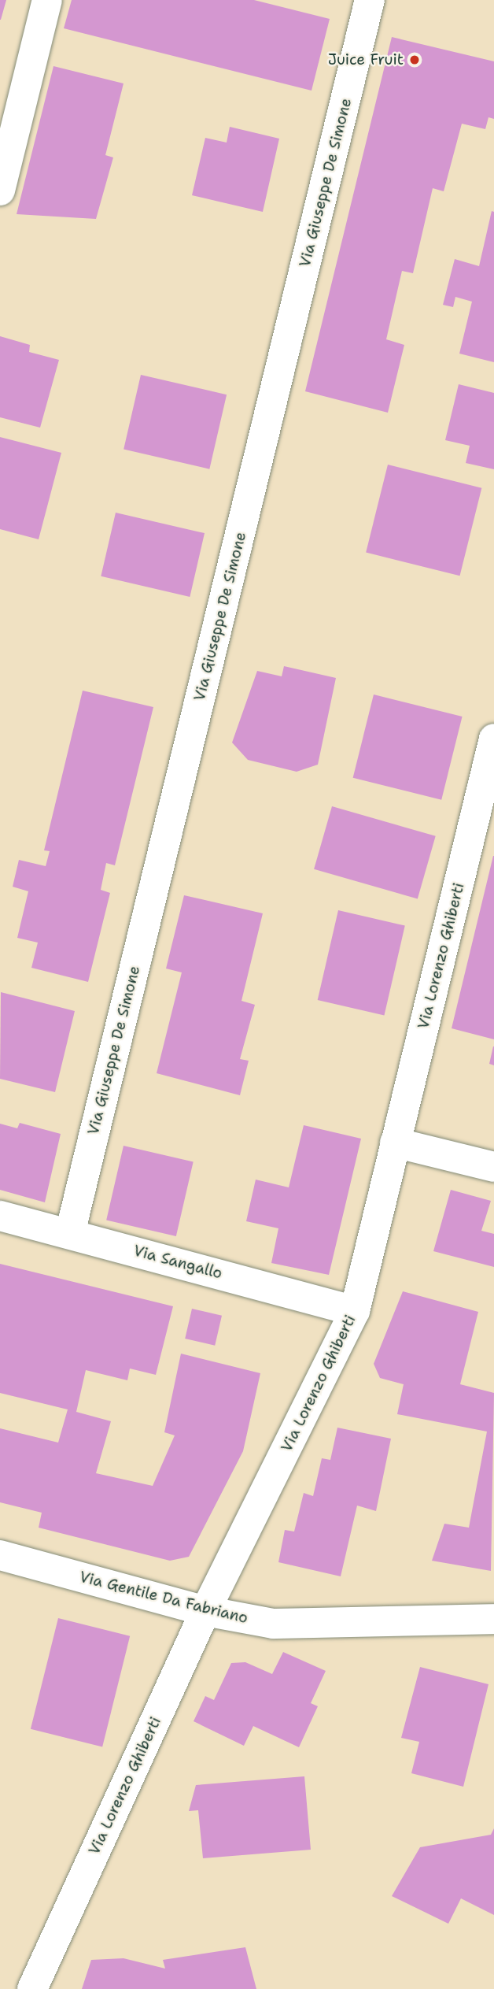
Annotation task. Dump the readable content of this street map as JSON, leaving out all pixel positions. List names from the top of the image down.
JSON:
{
  "streets": {
    "street": [
      "Via Giuseppe De Simone",
      "Via Lorenzo Ghiberti",
      "Via Sangallo",
      "Via Gentile Da Fabriano"
    ]
  },
  "crossings": [
    ["Via Giuseppe De Simone", "Via Sangallo"],
    ["Via Lorenzo Ghiberti", "Via Sangallo"],
    ["Via Lorenzo Ghiberti", "Via Gentile Da Fabriano"]
  ],
  "places": ["Juice Fruit"]
}
